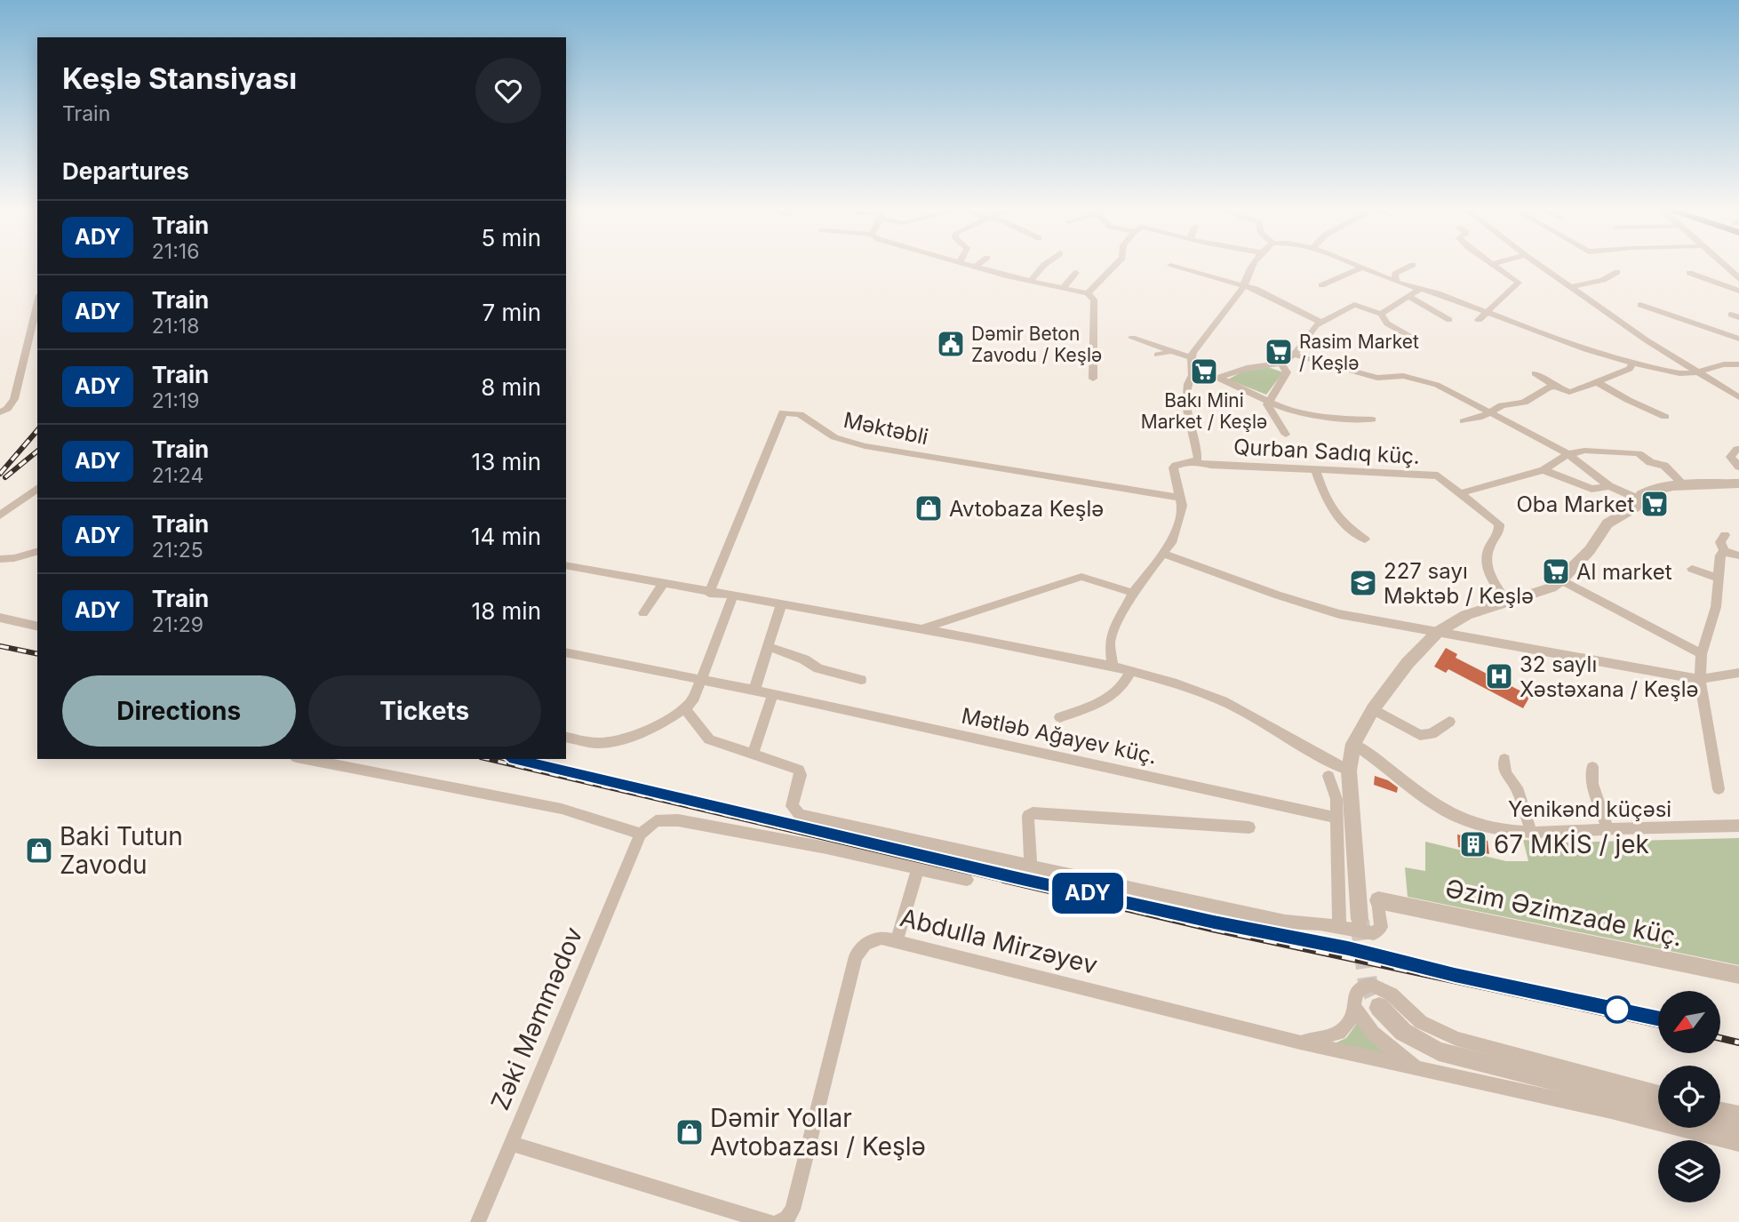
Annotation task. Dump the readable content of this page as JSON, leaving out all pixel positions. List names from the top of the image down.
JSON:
{
  "streets": {
    "street": [
      "Məktəbli",
      "Qurban Sadıq küç.",
      "Mətləb Ağayev küç.",
      "Yenikənd küçəsi",
      "Əzim Əzimzade küç.",
      "Abdulla Mirzəyev",
      "Zəki Məmmədov"
    ]
  },
  "places": {
    "public building": ["Dəmir Beton Zavodu / Keşlə"],
    "supermarket": [
      "Rasim Market / Keşlə",
      "Bakı Mini Market / Keşlə",
      "Oba Market",
      "Al market"
    ],
    "shop": ["Avtobaza Keşlə", "Baki Tutun Zavodu", "Dəmir Yollar Avtobazası / Keşlə"],
    "school or university": ["227 sayı Məktəb / Keşlə"],
    "hospital": ["32 saylı Xəstəxana / Keşlə"],
    "building": ["67 MKİS / jek"]
  },
  "north": "bottom left",
  "page": {
    "on_map": "ADY",
    "heading": [
      ["Keşlə Stansiyası", "Train"],
      "Departures"
    ],
    "list": [
      {
        "mark": "ADY",
        "name": "Train",
        "note": "21:16",
        "value": "5 min"
      },
      {
        "mark": "ADY",
        "name": "Train",
        "note": "21:18",
        "value": "7 min"
      },
      {
        "mark": "ADY",
        "name": "Train",
        "note": "21:19",
        "value": "8 min"
      },
      {
        "mark": "ADY",
        "name": "Train",
        "note": "21:24",
        "value": "13 min"
      },
      {
        "mark": "ADY",
        "name": "Train",
        "note": "21:25",
        "value": "14 min"
      },
      {
        "mark": "ADY",
        "name": "Train",
        "note": "21:29",
        "value": "18 min"
      }
    ],
    "buttons": ["Directions", "Tickets"]
  }
}
